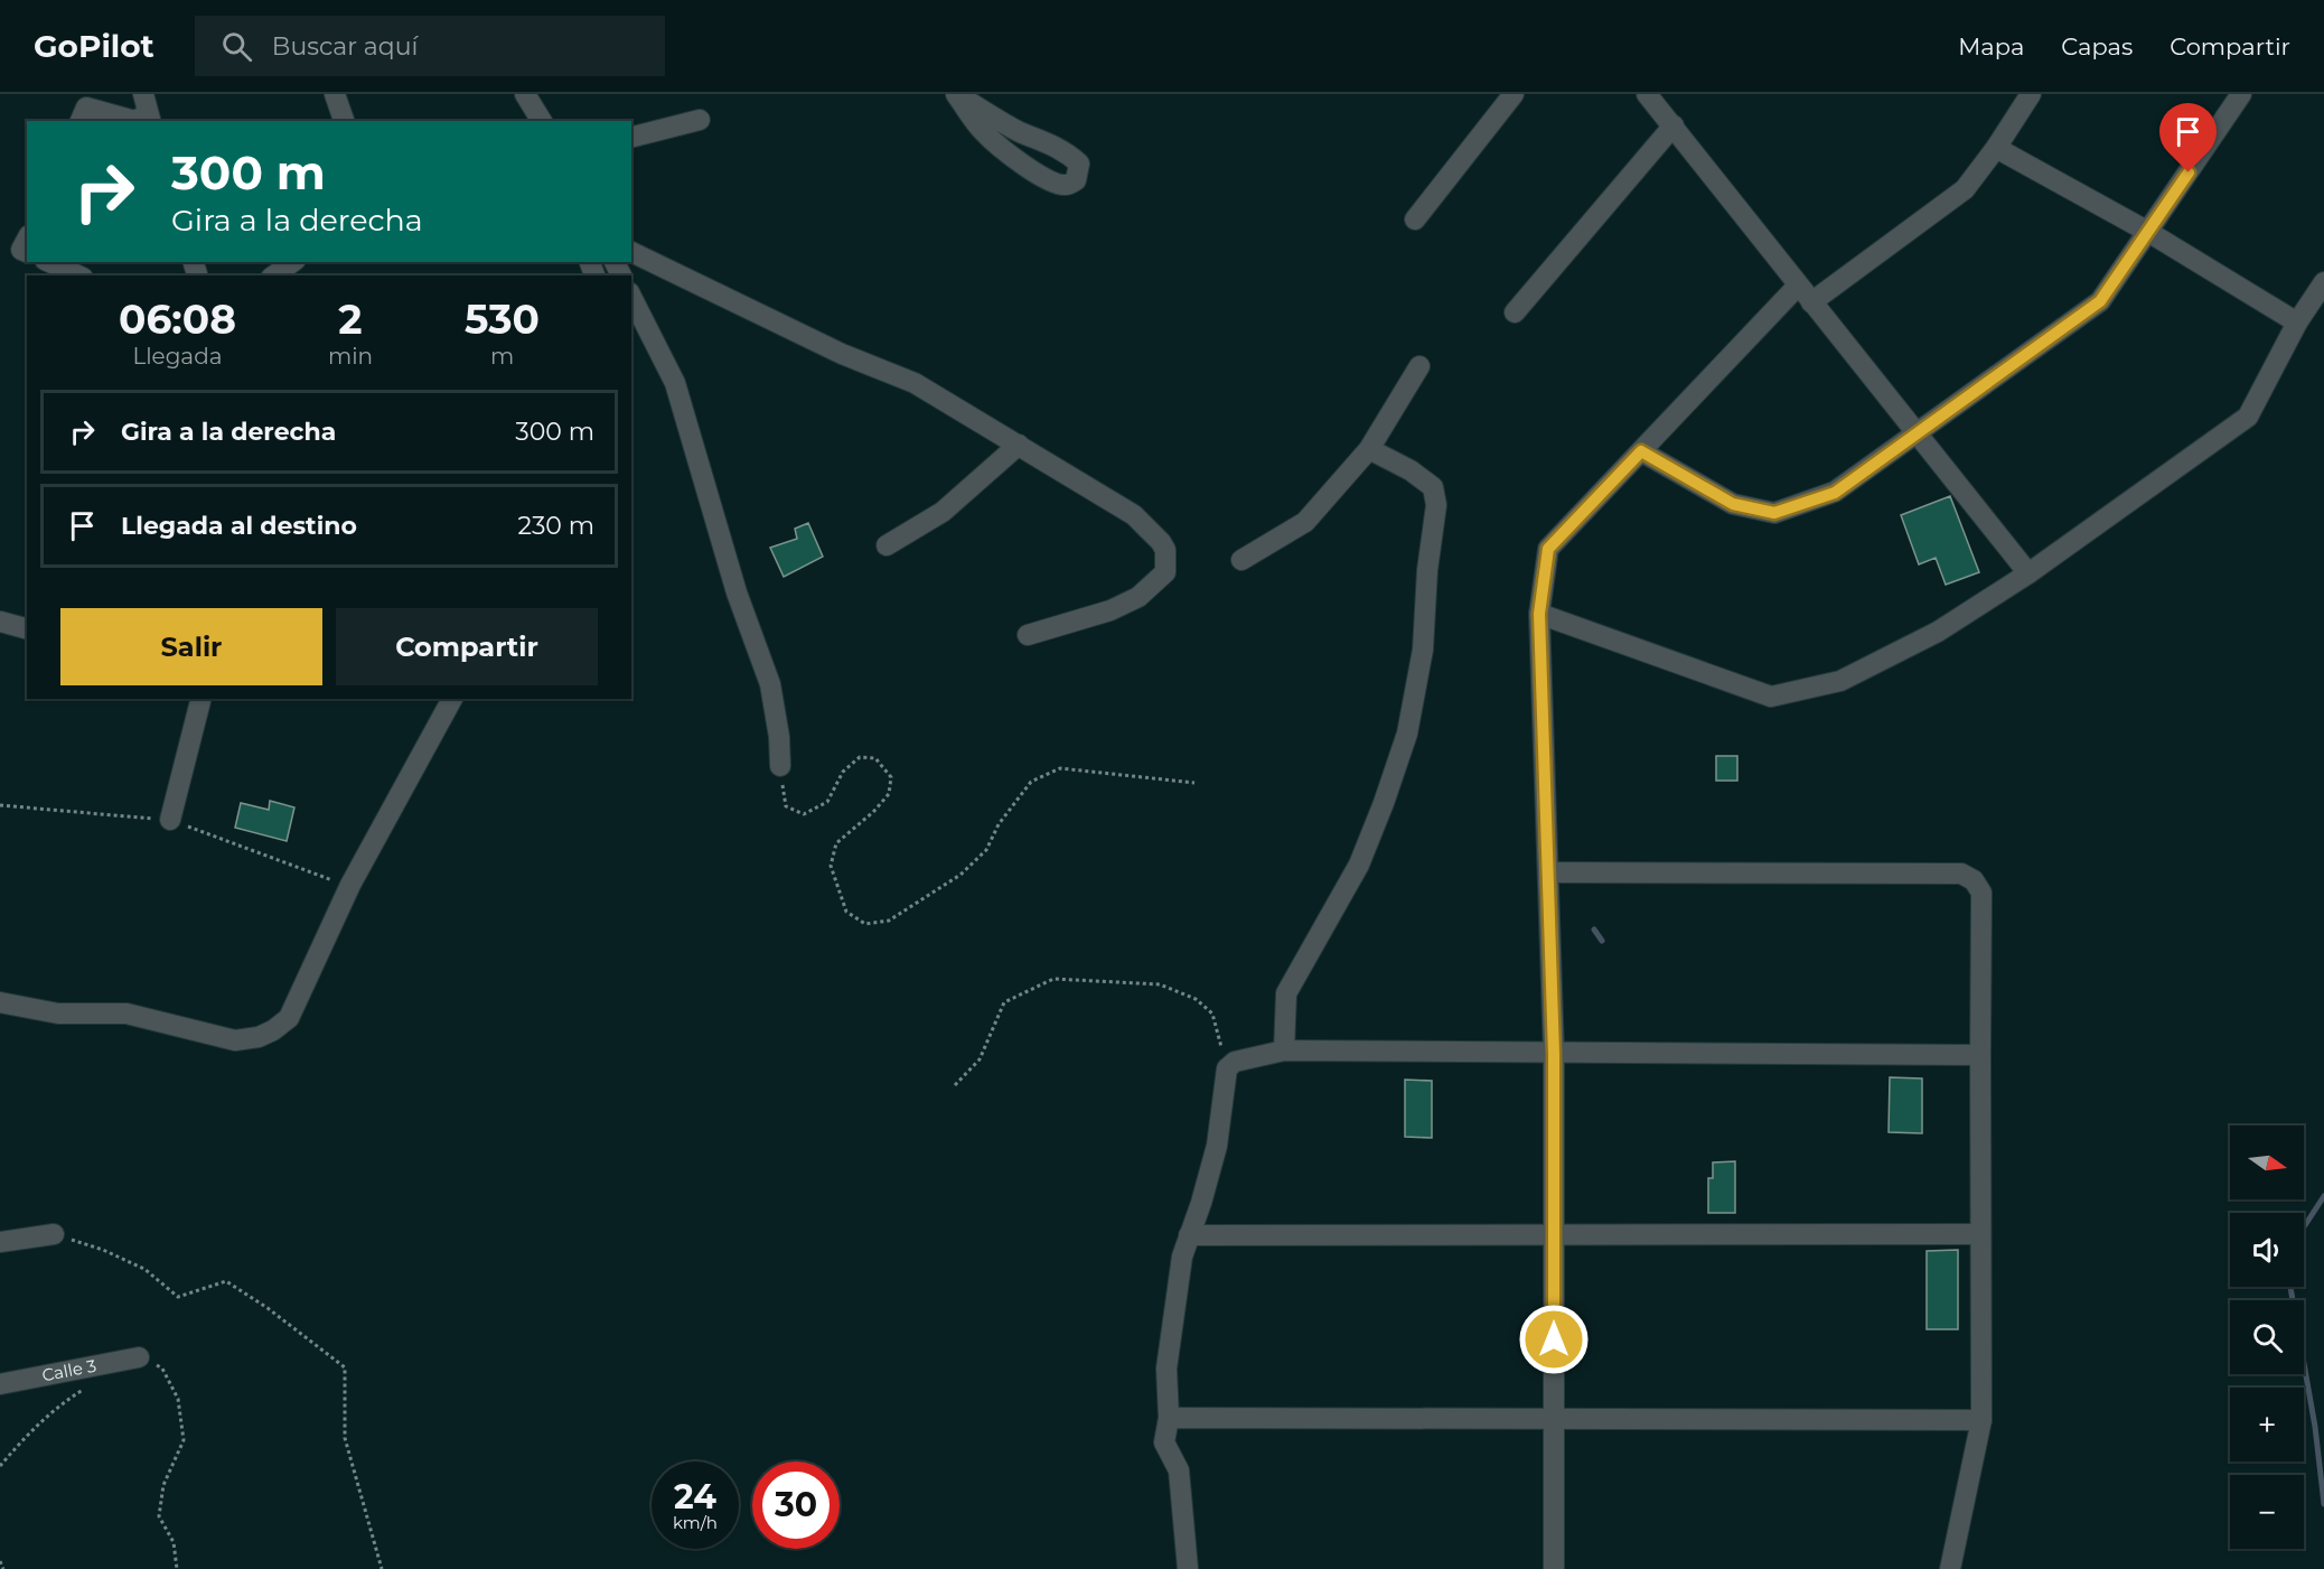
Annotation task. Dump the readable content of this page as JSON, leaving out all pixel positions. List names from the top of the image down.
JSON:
{
  "streets": {
    "street": ["Calle 3"]
  },
  "north": "right",
  "page": {
    "header": "GoPilot",
    "search": "Buscar aquí",
    "nav": ["Mapa", "Capas", "Compartir"],
    "turn": ["300 m", "Gira a la derecha"],
    "eta": [
      "06:08",
      "Llegada",
      "2",
      "min",
      "530",
      "m"
    ],
    "list": [
      {
        "name": "Gira a la derecha",
        "value": "300 m"
      },
      {
        "name": "Llegada al destino",
        "value": "230 m"
      }
    ],
    "buttons": ["Salir", "Compartir"],
    "map_buttons": ["+", "−"],
    "speed": "24 km/h",
    "limit": "30"
  }
}
